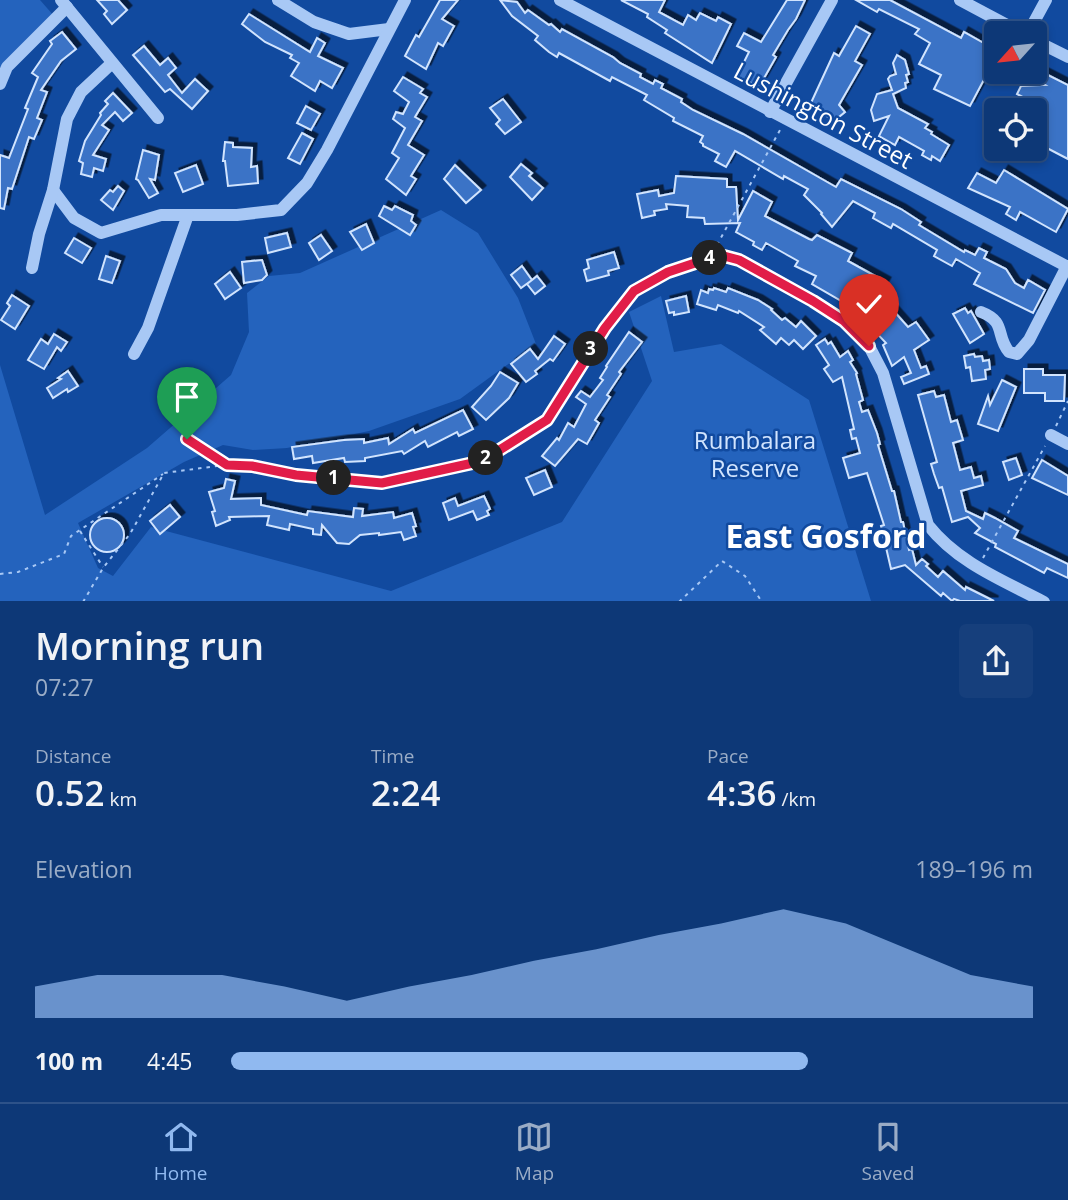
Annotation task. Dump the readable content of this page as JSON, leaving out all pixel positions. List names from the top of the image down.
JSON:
{
  "streets": {
    "street": ["Lushington Street"]
  },
  "districts": ["East Gosford"],
  "parks": ["Rumbalara Reserve"],
  "north": "bottom left",
  "page": {
    "pins": [
      "4",
      "3",
      "2",
      "1"
    ],
    "heading": ["Morning run", "07:27"],
    "stats": [
      ["Distance", "0.52 km"],
      ["Time", "2:24"],
      ["Pace", "4:36 /km"]
    ],
    "chart": ["Elevation", "189–196 m"],
    "list": [
      {
        "name": "100 m",
        "note": "4:45"
      }
    ],
    "tabs": ["Home", "Map", "Saved"]
  }
}
